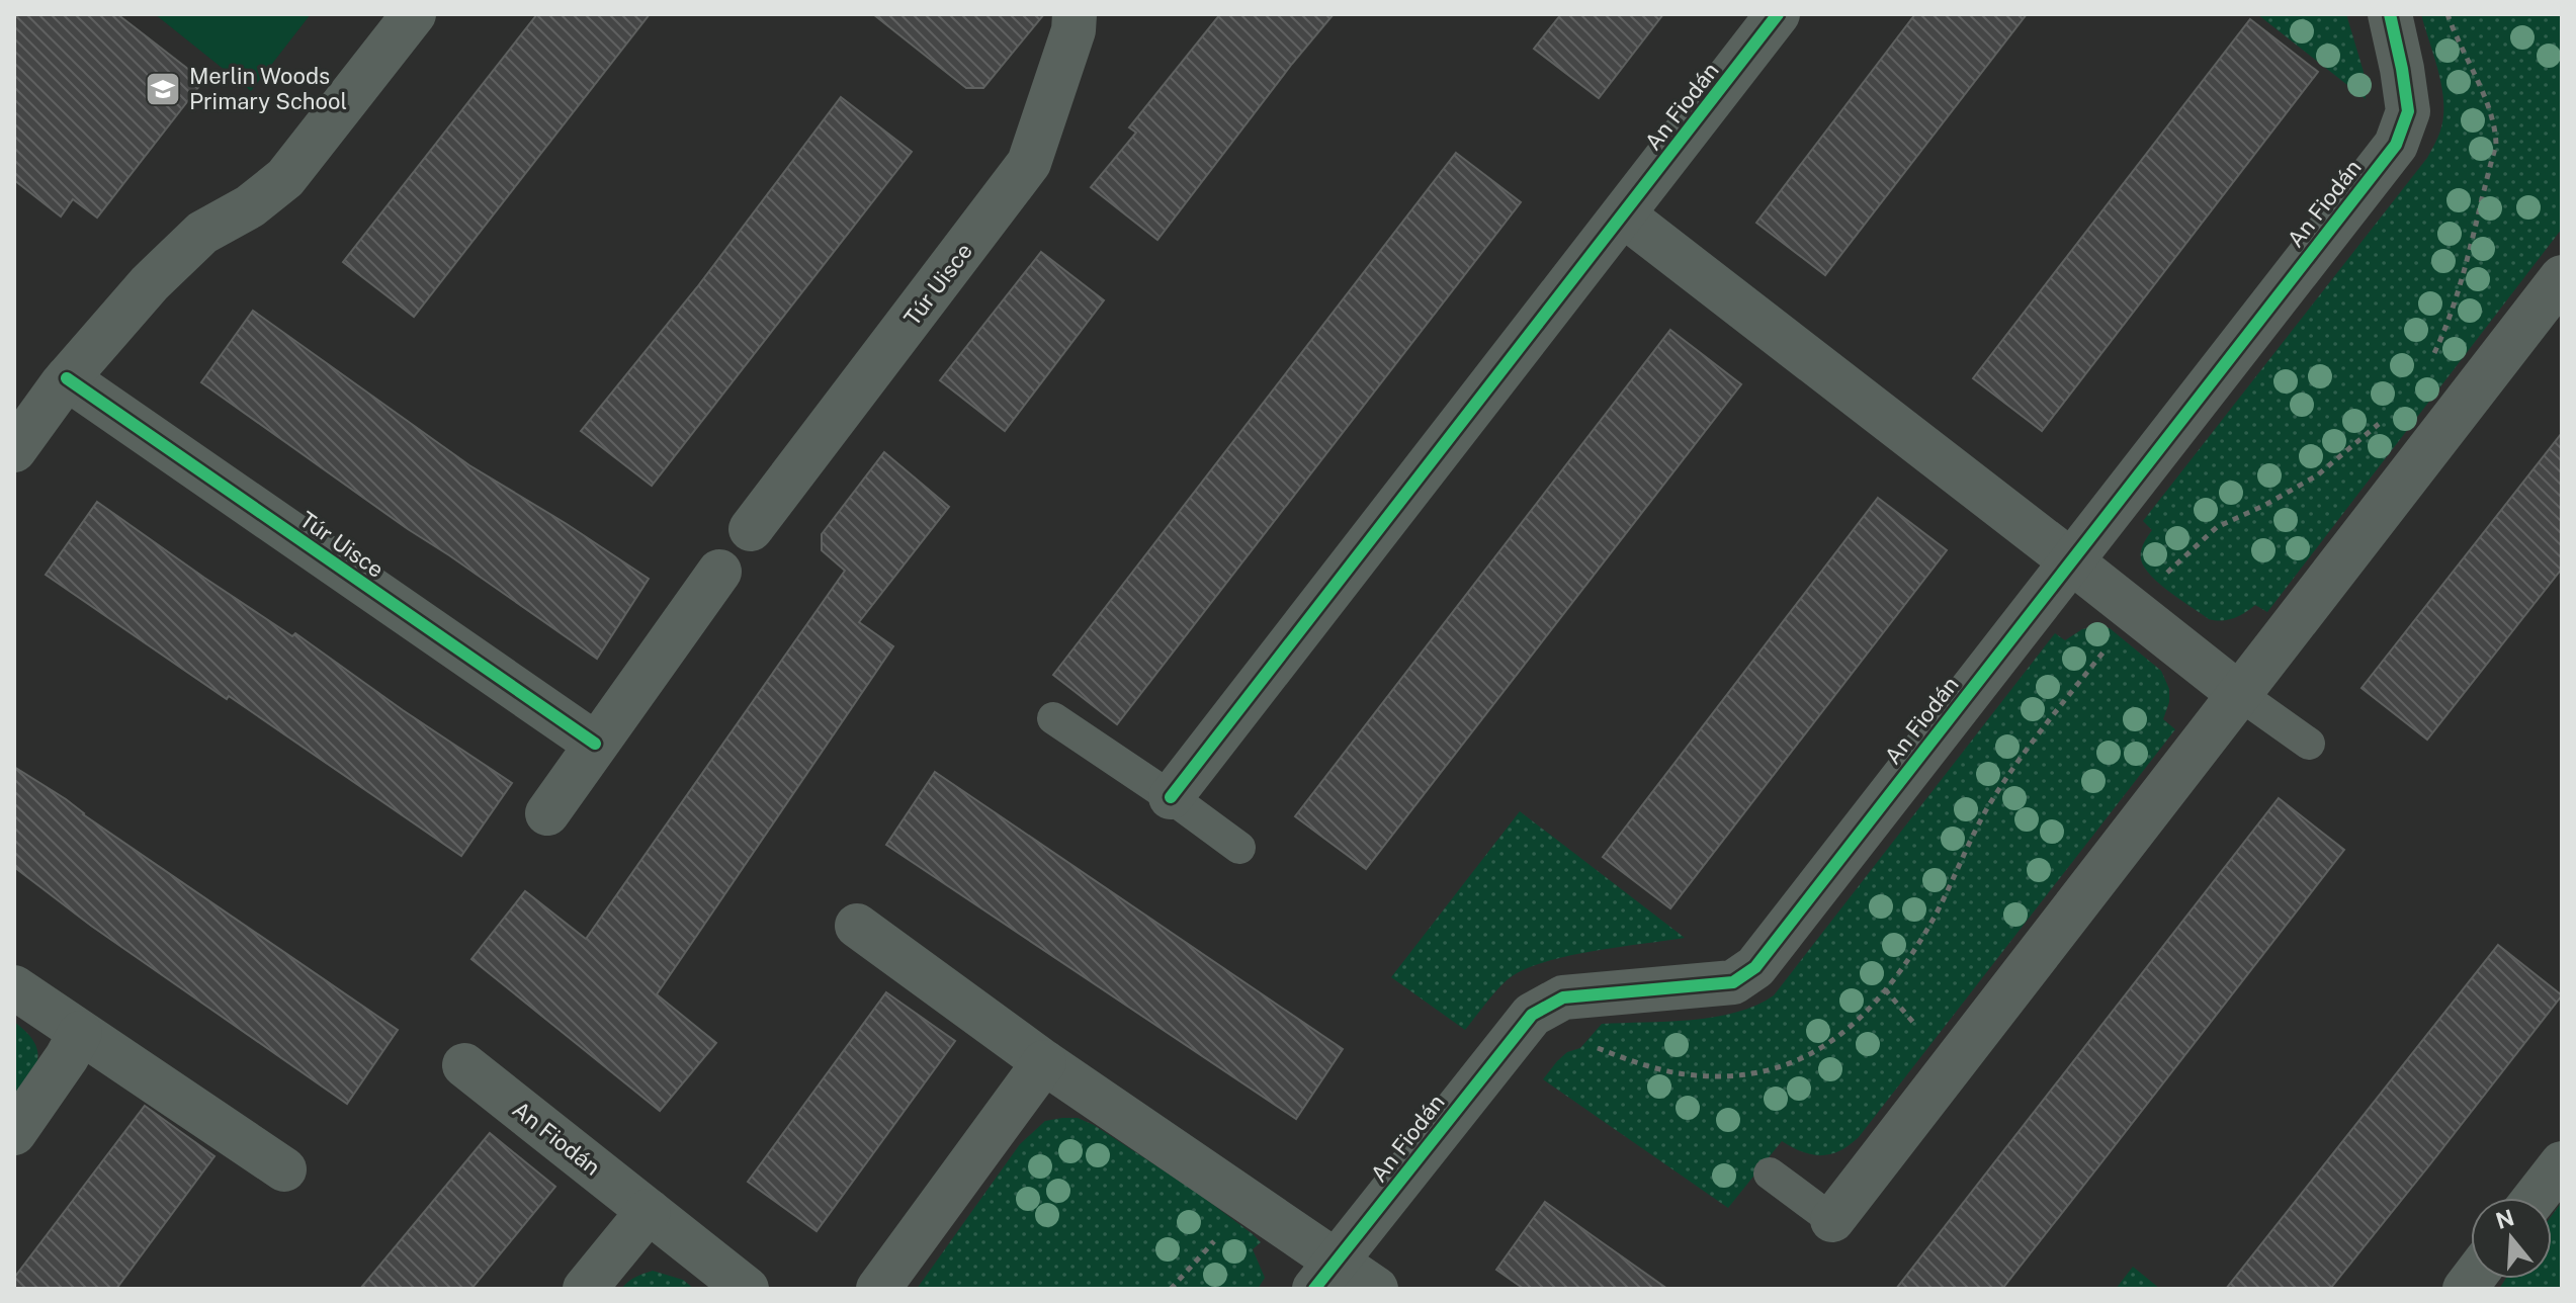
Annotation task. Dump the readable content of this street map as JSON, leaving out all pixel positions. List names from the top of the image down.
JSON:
{
  "streets": {
    "street": ["An Fiodán", "Túr Uisce"]
  },
  "places": {
    "school or university": ["Merlin Woods Primary School"]
  },
  "north": "top"
}
